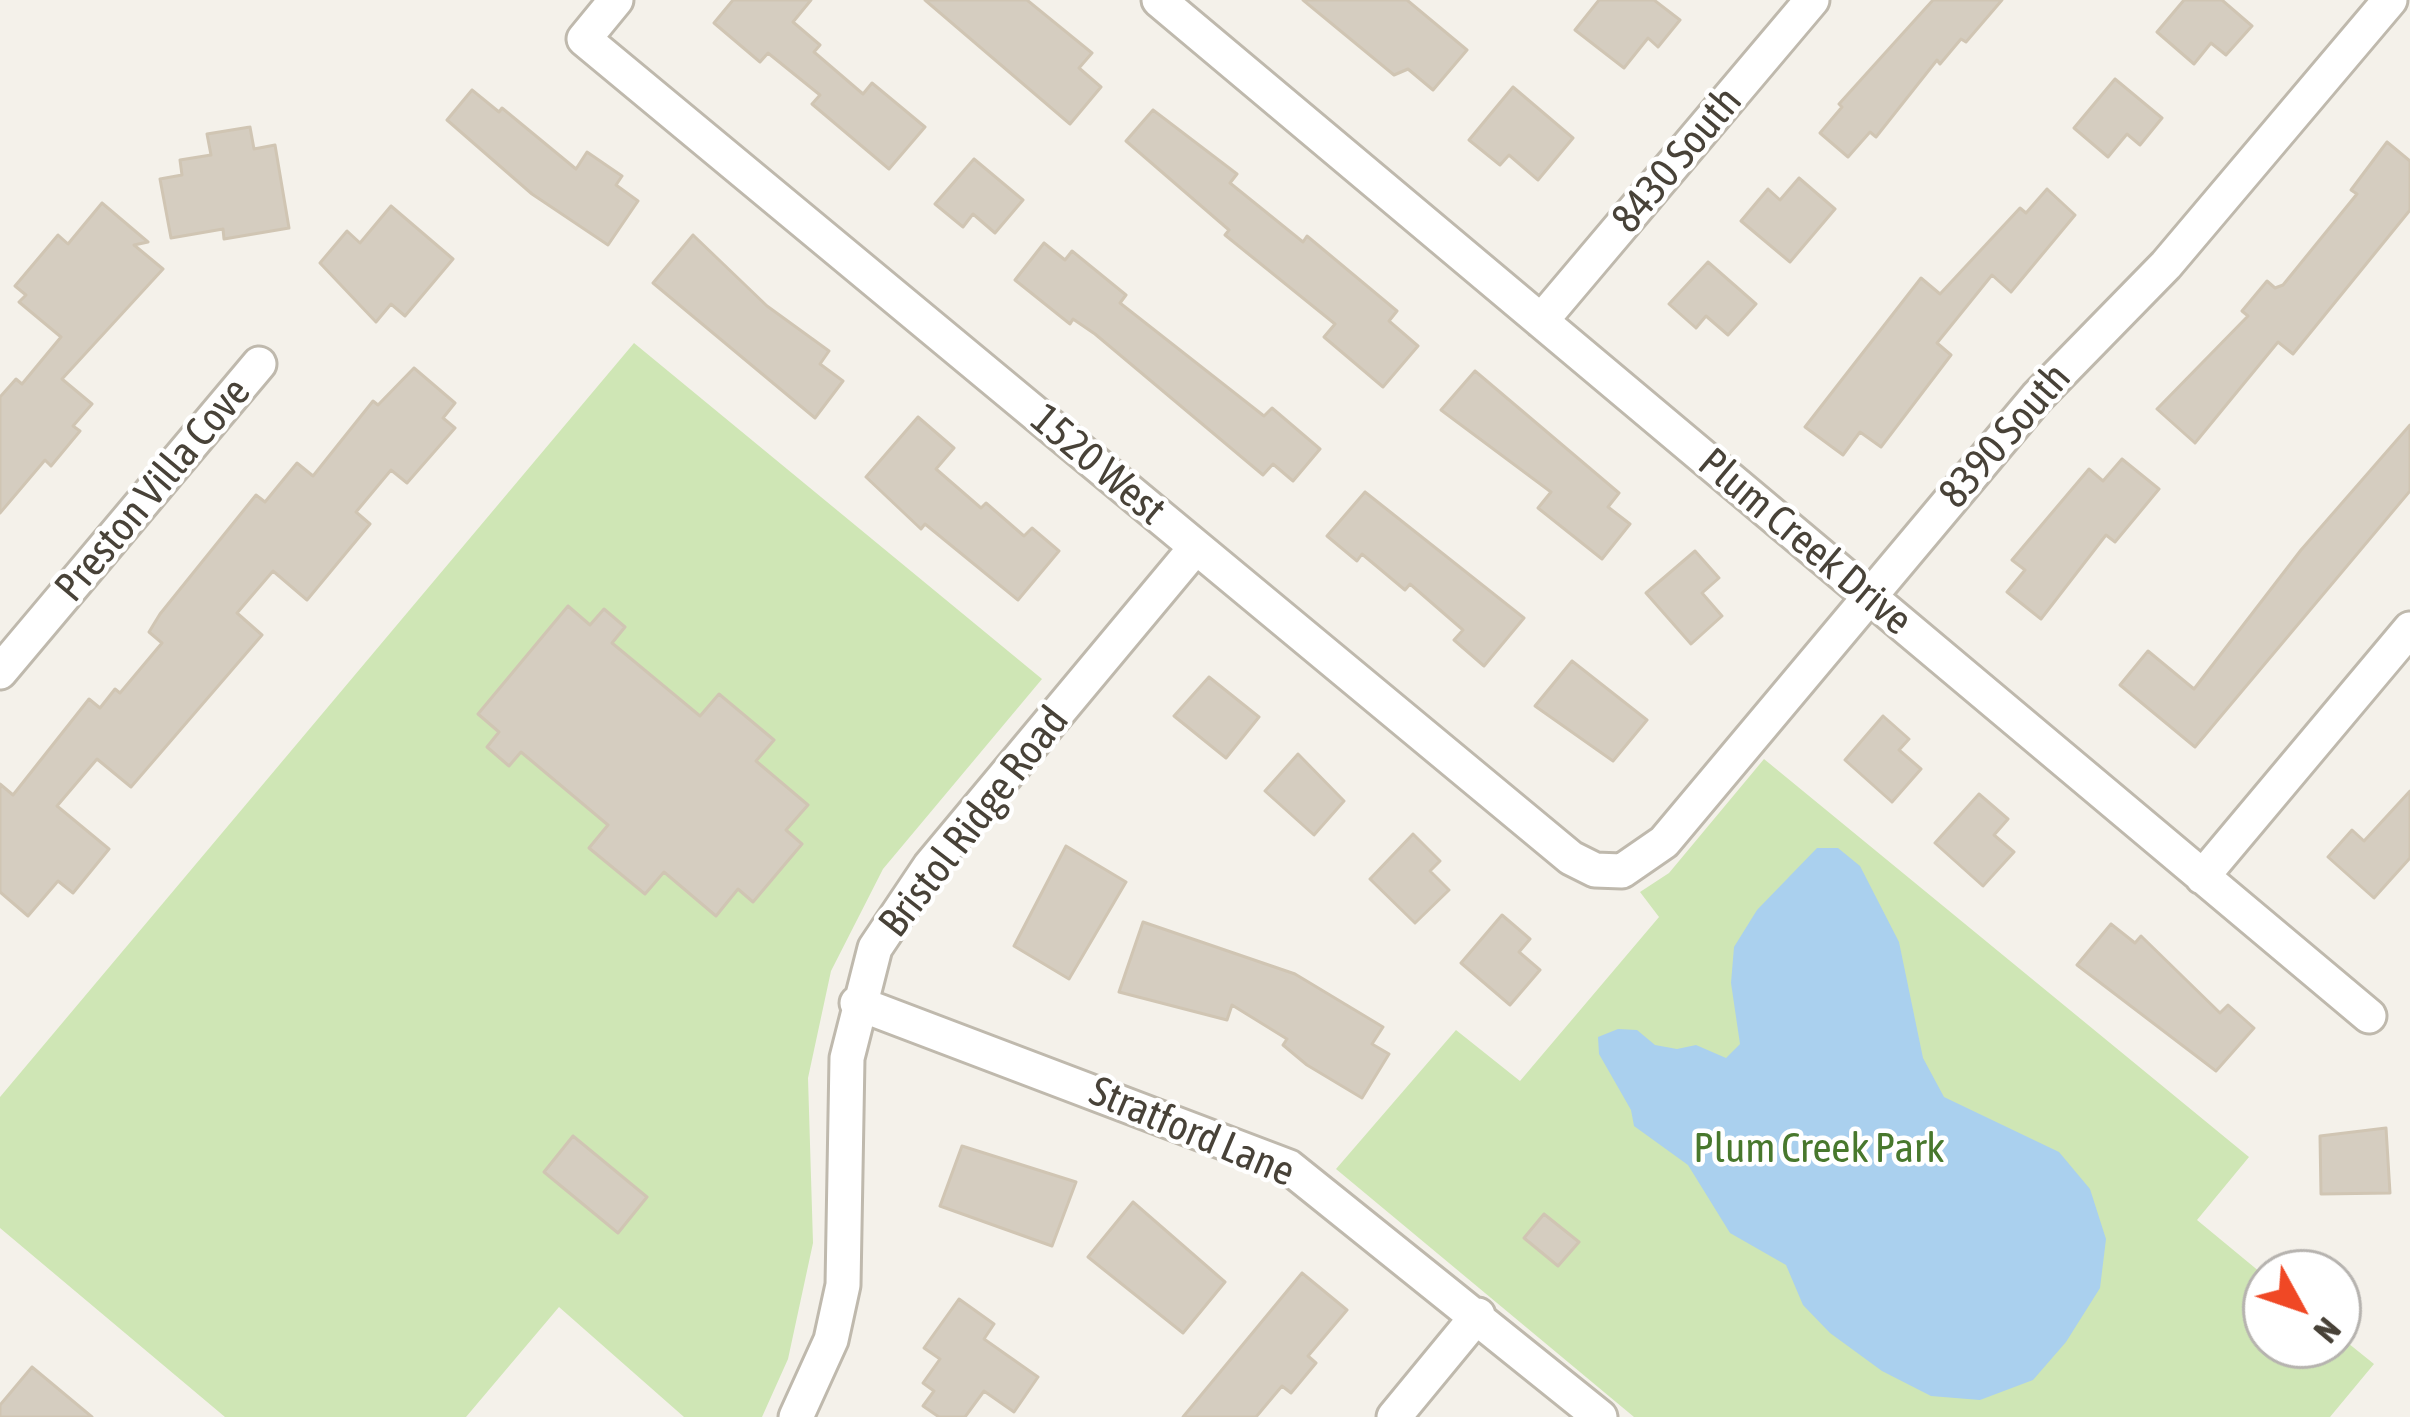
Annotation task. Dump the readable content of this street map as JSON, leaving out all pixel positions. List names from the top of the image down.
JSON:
{
  "streets": {
    "street": [
      "8430 South",
      "8390 South",
      "1520 West",
      "Preston Villa Cove",
      "Plum Creek Drive",
      "Bristol Ridge Road",
      "Stratford Lane"
    ]
  },
  "crossings": [
    ["8430 South", "Plum Creek Drive"],
    ["8390 South", "1520 West"],
    ["8390 South", "Plum Creek Drive"],
    ["1520 West", "Bristol Ridge Road"],
    ["Bristol Ridge Road", "Stratford Lane"]
  ],
  "parks": ["Plum Creek Park"],
  "north": "bottom right"
}
